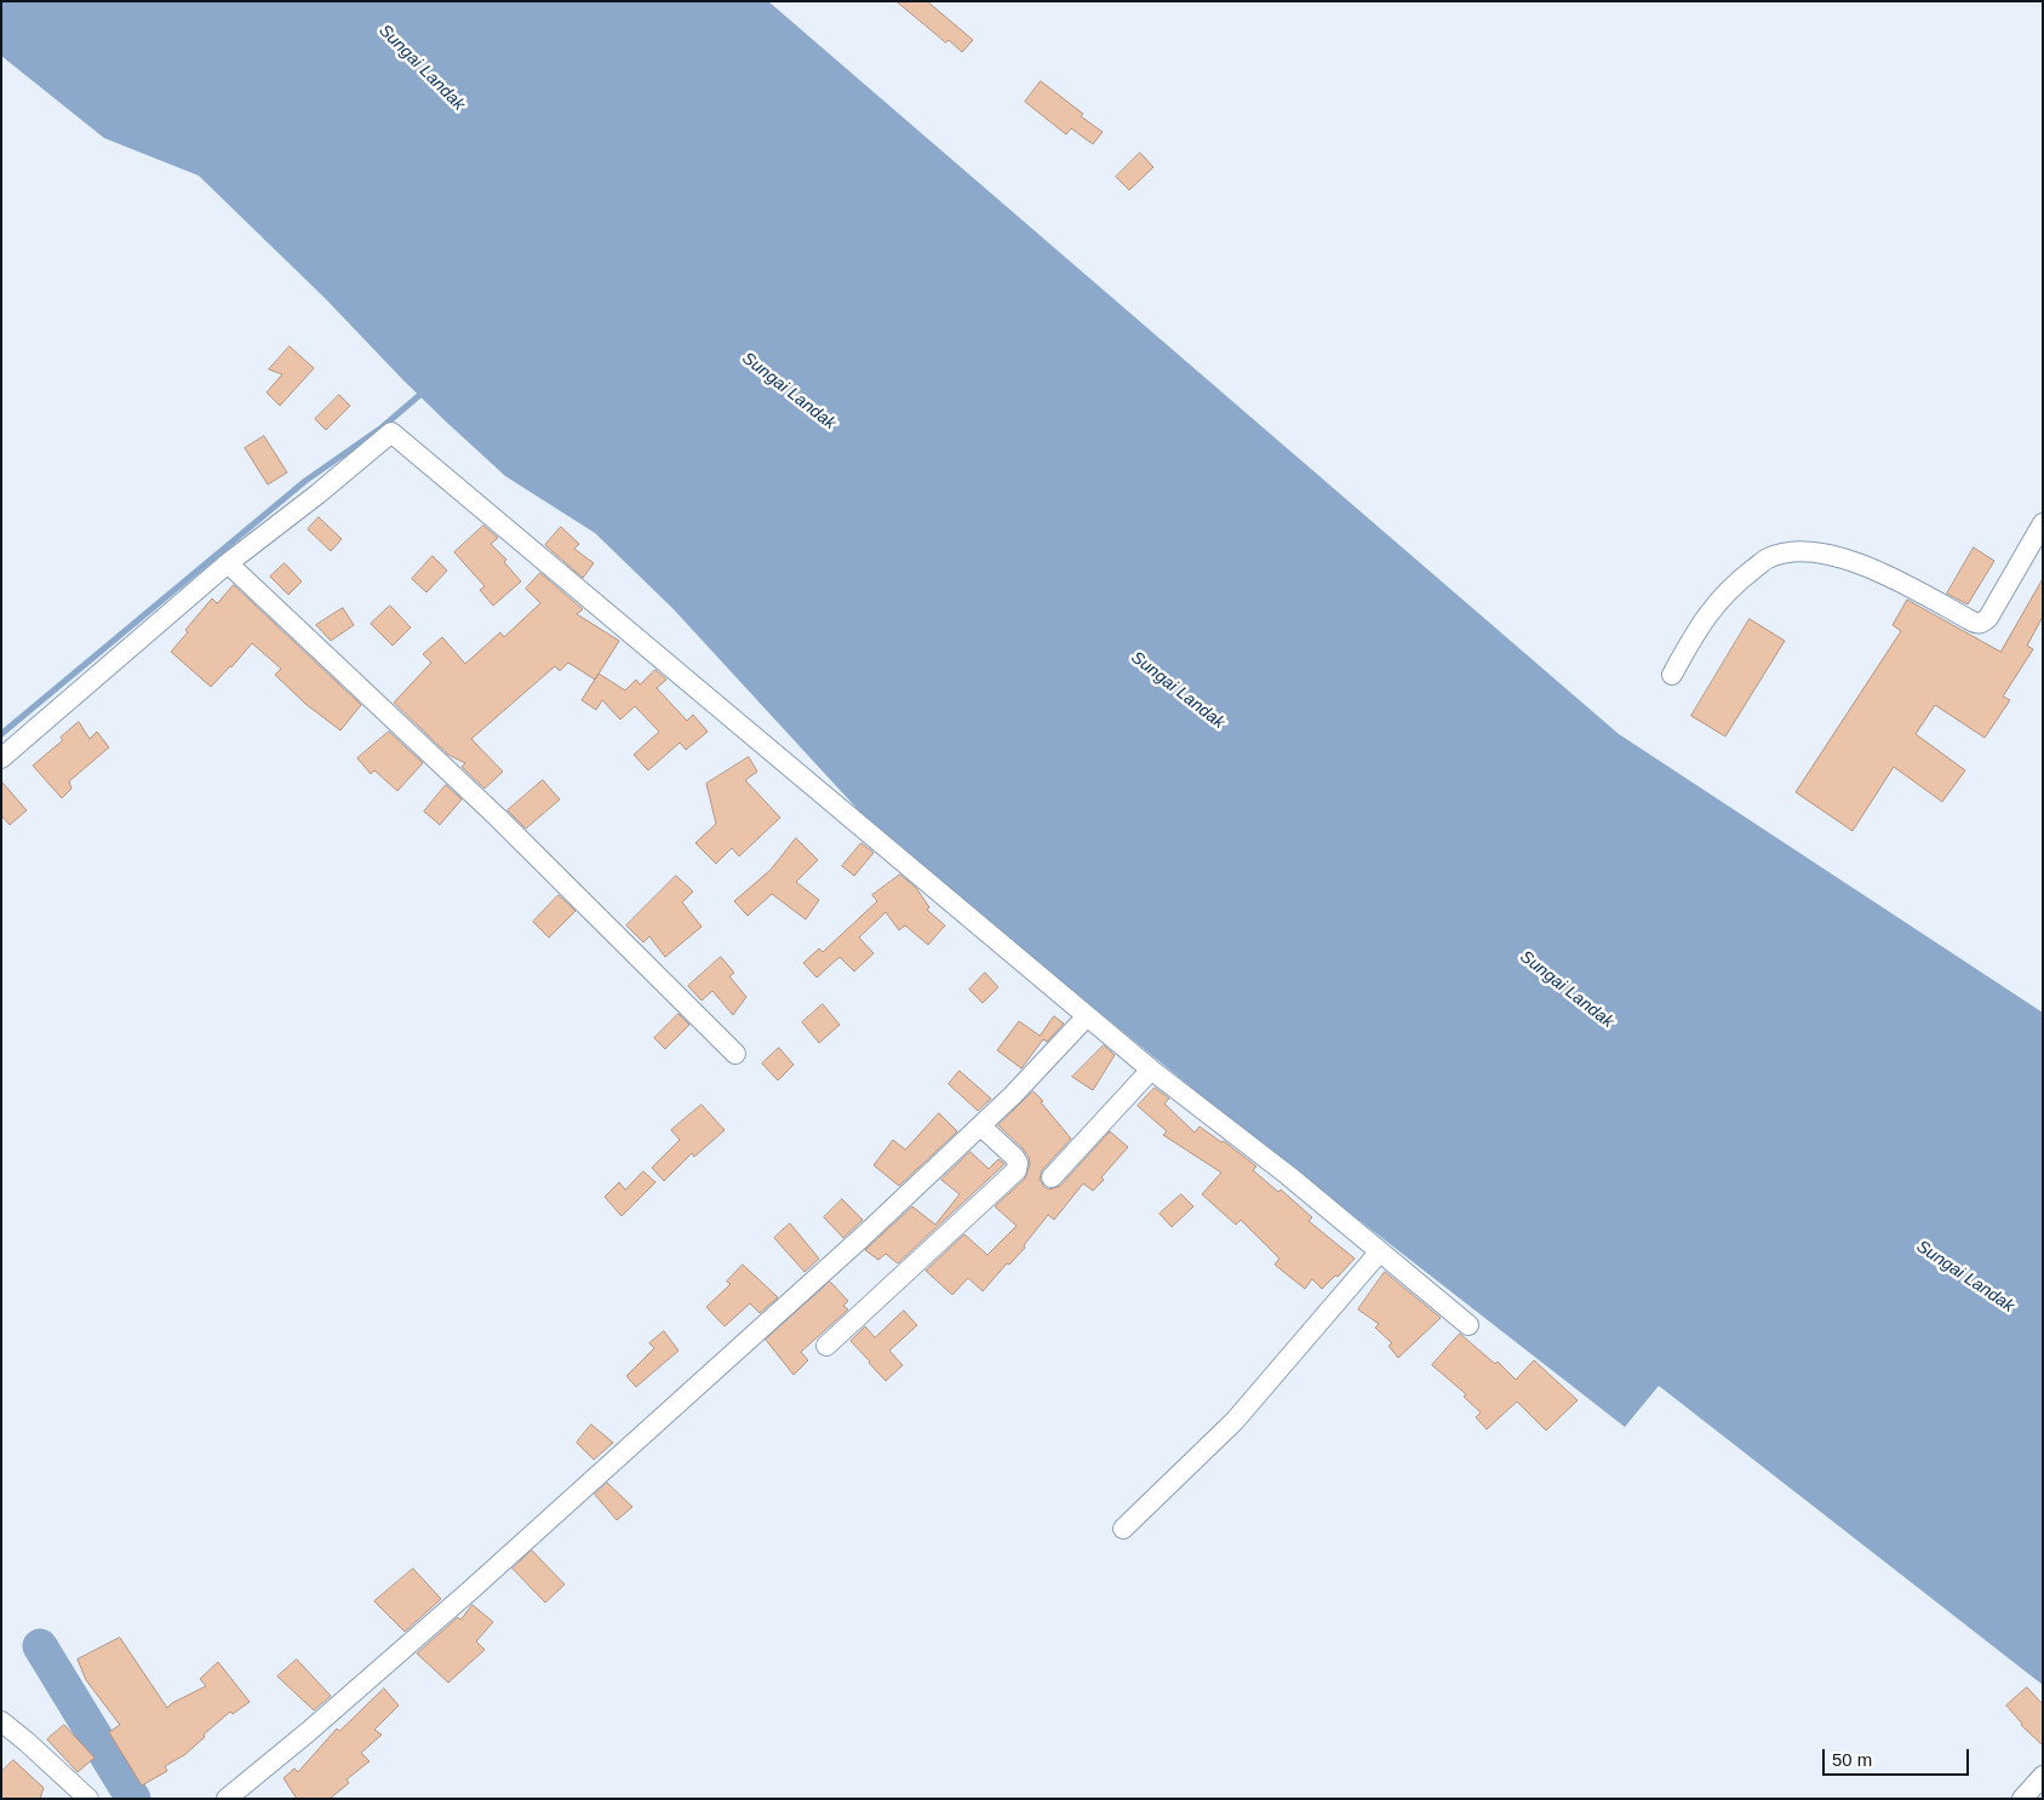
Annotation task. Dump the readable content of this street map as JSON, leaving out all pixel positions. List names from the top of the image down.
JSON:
{
  "water": ["Sungai Landak"],
  "scale_bar": "50 m"
}
